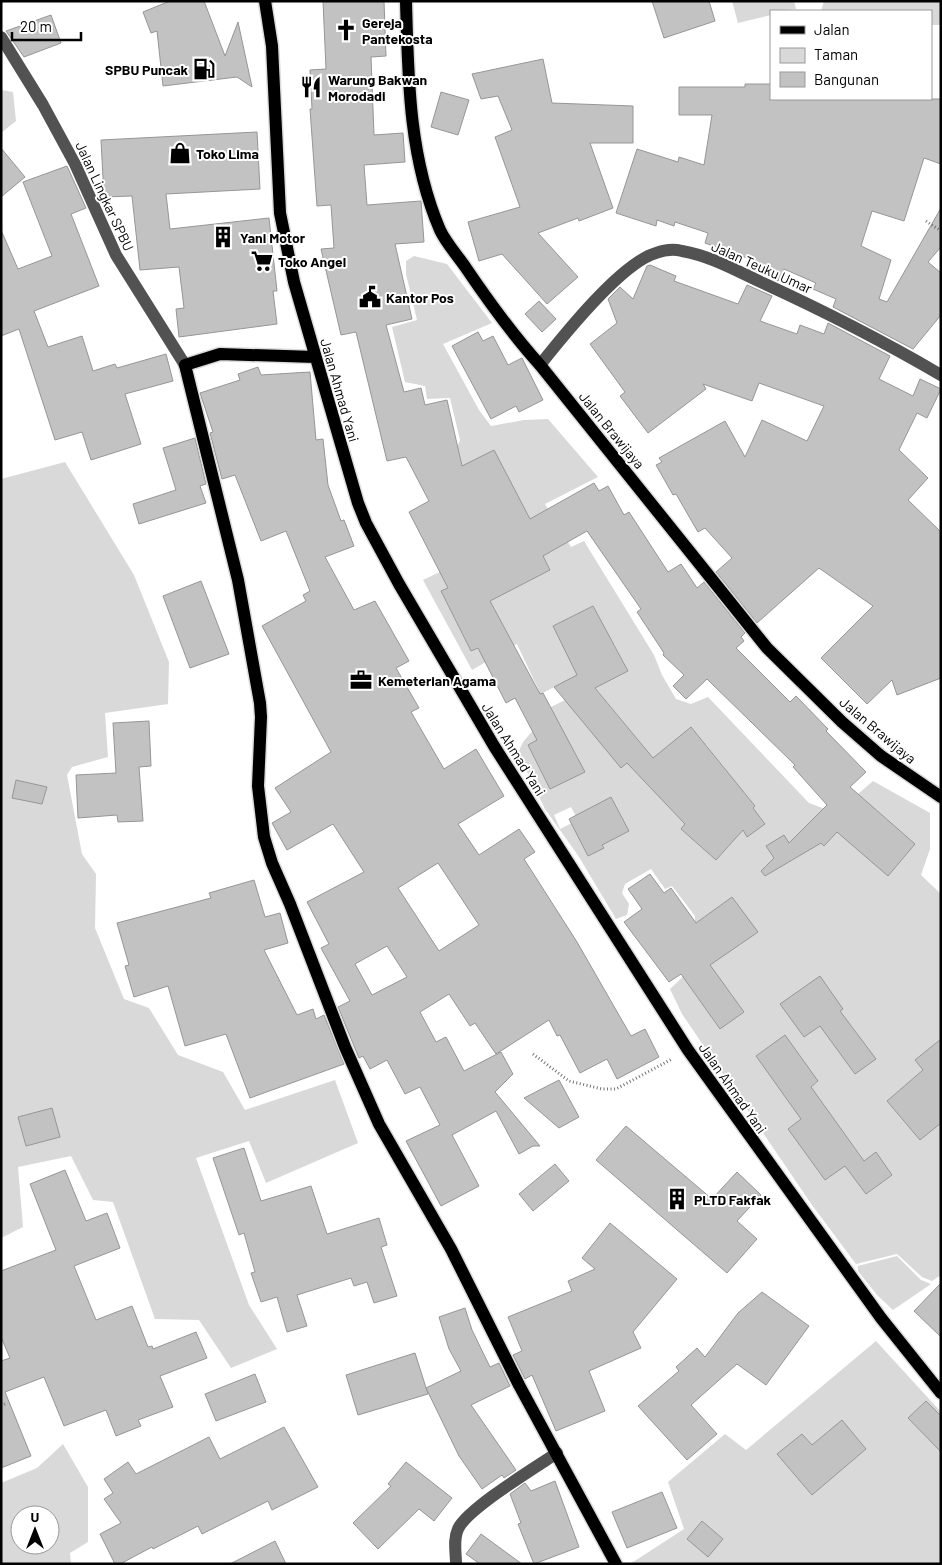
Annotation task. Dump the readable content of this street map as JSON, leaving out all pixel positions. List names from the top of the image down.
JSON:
{
  "streets": {
    "main road": ["Jalan Ahmad Yani", "Jalan Brawijaya"],
    "street": ["Jalan Lingkar SPBU", "Jalan Teuku Umar"]
  },
  "crossings": [
    ["Jalan Teuku Umar", "Jalan Brawijaya"]
  ],
  "places": {
    "church": ["Gereja Pantekosta"],
    "fuel station": ["SPBU Puncak"],
    "restaurant": ["Warung Bakwan Morodadi"],
    "shop": ["Toko Lima"],
    "building": ["Yani Motor", "PLTD Fakfak"],
    "supermarket": ["Toko Angel"],
    "public building": ["Kantor Pos"],
    "office": ["Kemeterian Agama"]
  },
  "legend": ["Jalan", "Taman", "Bangunan"],
  "scale_bar": "20 m",
  "north": "top"
}
